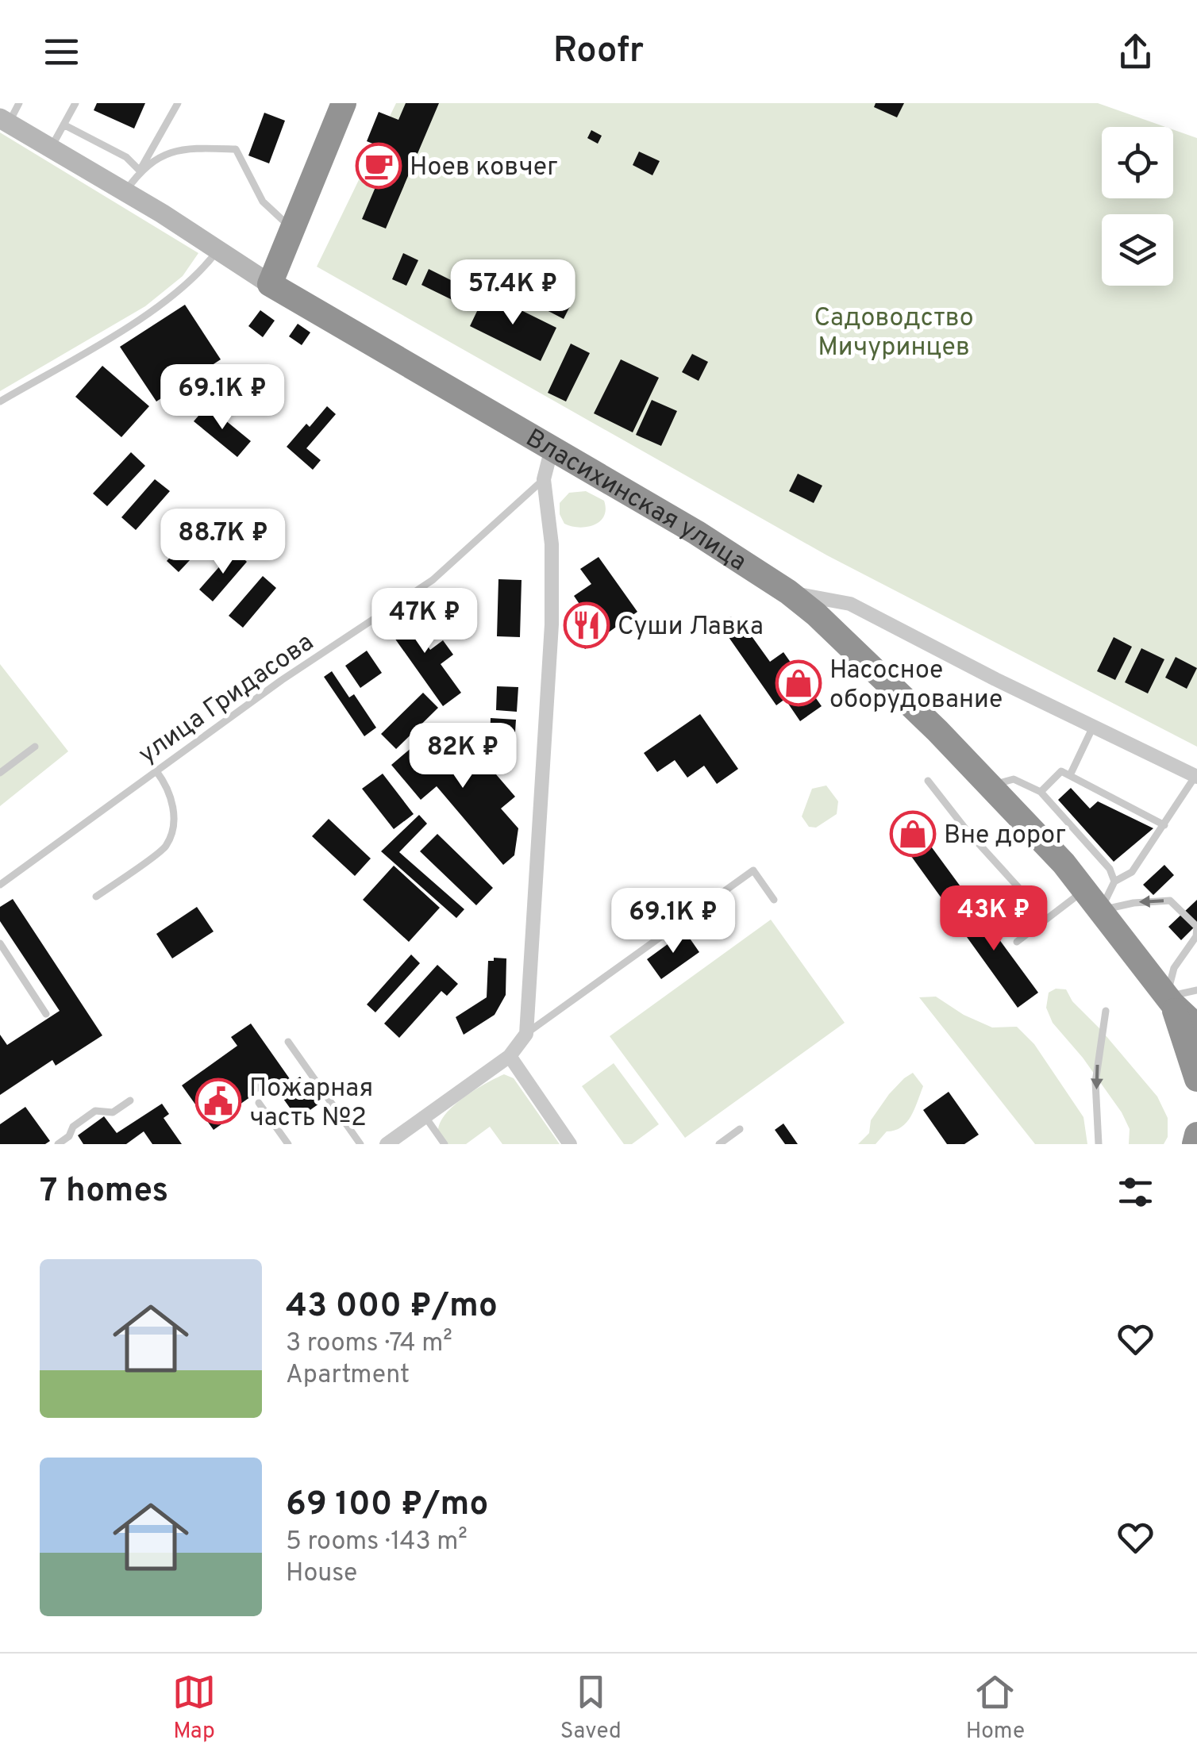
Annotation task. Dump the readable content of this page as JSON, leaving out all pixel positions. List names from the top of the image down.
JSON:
{
  "streets": {
    "highway": ["Власихинская улица"],
    "lane": ["улица Гридасова"]
  },
  "parks": ["Садоводство Мичуринцев"],
  "places": {
    "cafe": ["Ноев ковчег"],
    "restaurant": ["Суши Лавка"],
    "shop": ["Насосное оборудование", "Вне дорог"],
    "public building": ["Пожарная часть №2"]
  },
  "page": {
    "header": "Roofr",
    "price": [
      "57.4K ₽",
      "69.1K ₽",
      "88.7K ₽",
      "47K ₽",
      "82K ₽",
      "43K ₽",
      "69.1K ₽"
    ],
    "heading": "7 homes",
    "list": [
      {
        "name": "43 000 ₽/mo",
        "note": "3 rooms · 74 m² · Apartment"
      },
      {
        "name": "69 100 ₽/mo",
        "note": "5 rooms · 143 m² · House"
      }
    ],
    "tabs": ["Map", "Saved", "Home"]
  }
}
